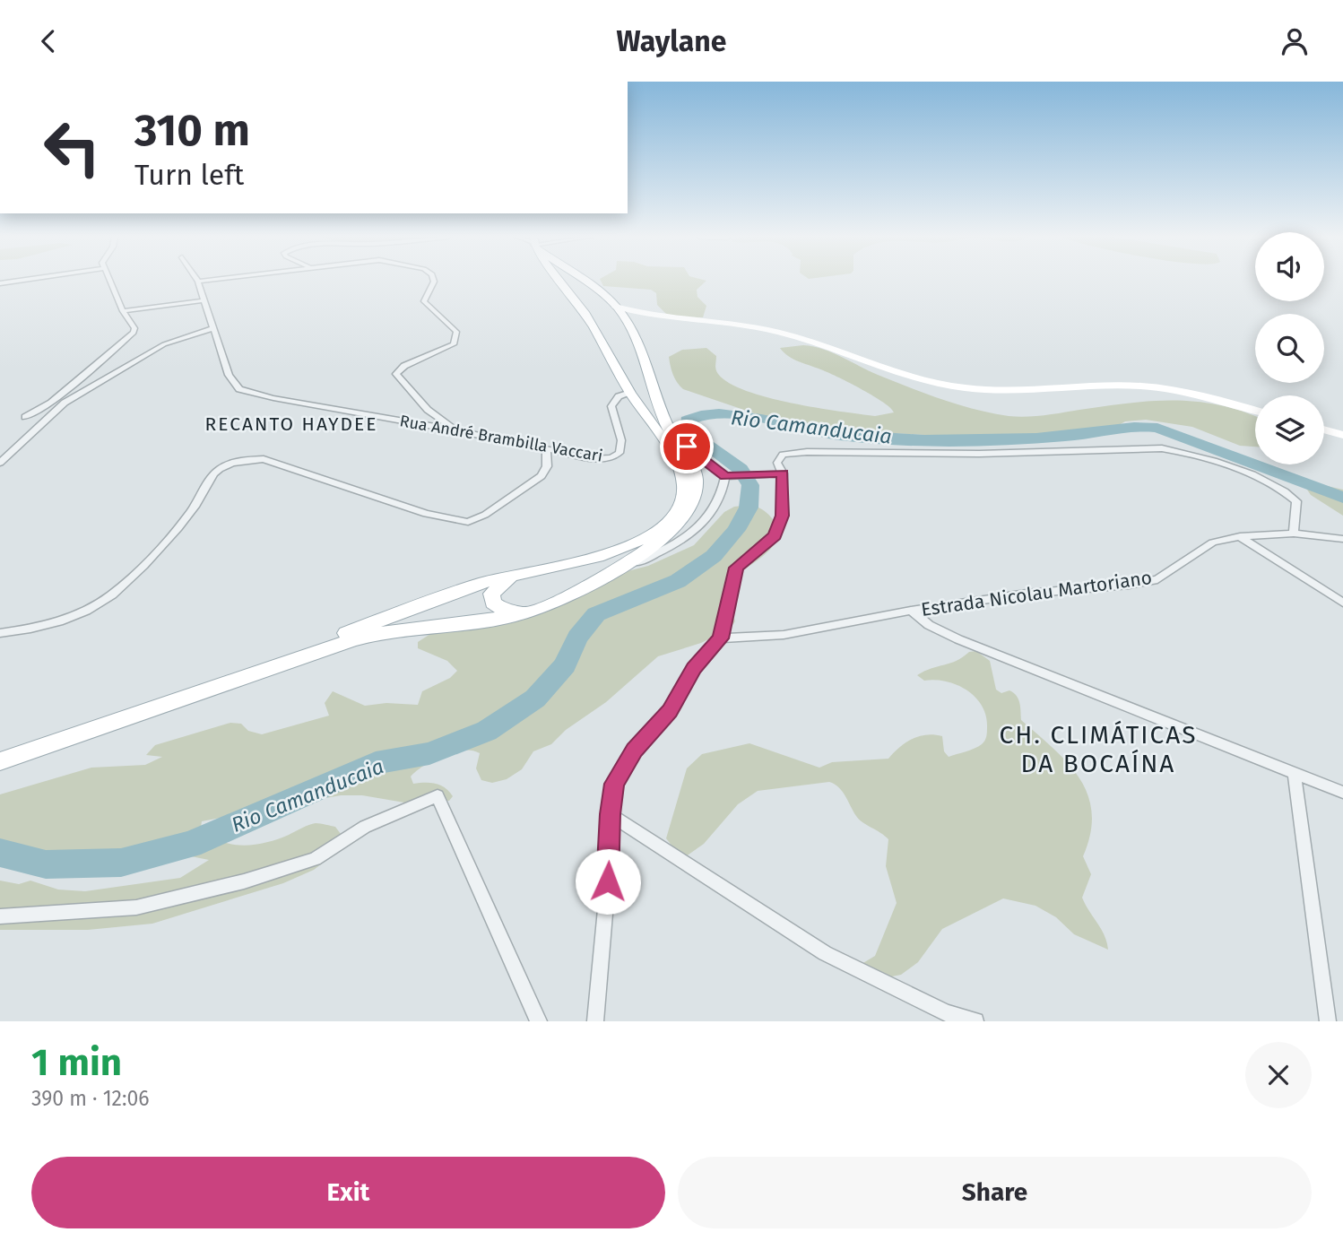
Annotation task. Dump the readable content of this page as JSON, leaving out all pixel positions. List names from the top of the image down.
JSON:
{
  "streets": {
    "street": ["Rua André Brambilla Vaccari", "Estrada Nicolau Martoriano"]
  },
  "districts": ["RECANTO HAYDEE", "CH. CLIMÁTICAS DA BOCAÍNA"],
  "water": ["Rio Camanducaia"],
  "page": {
    "header": "Waylane",
    "turn": ["310 m", "Turn left"],
    "heading": ["1 min", "390 m · 12:06"],
    "buttons": ["Exit", "Share"]
  }
}
